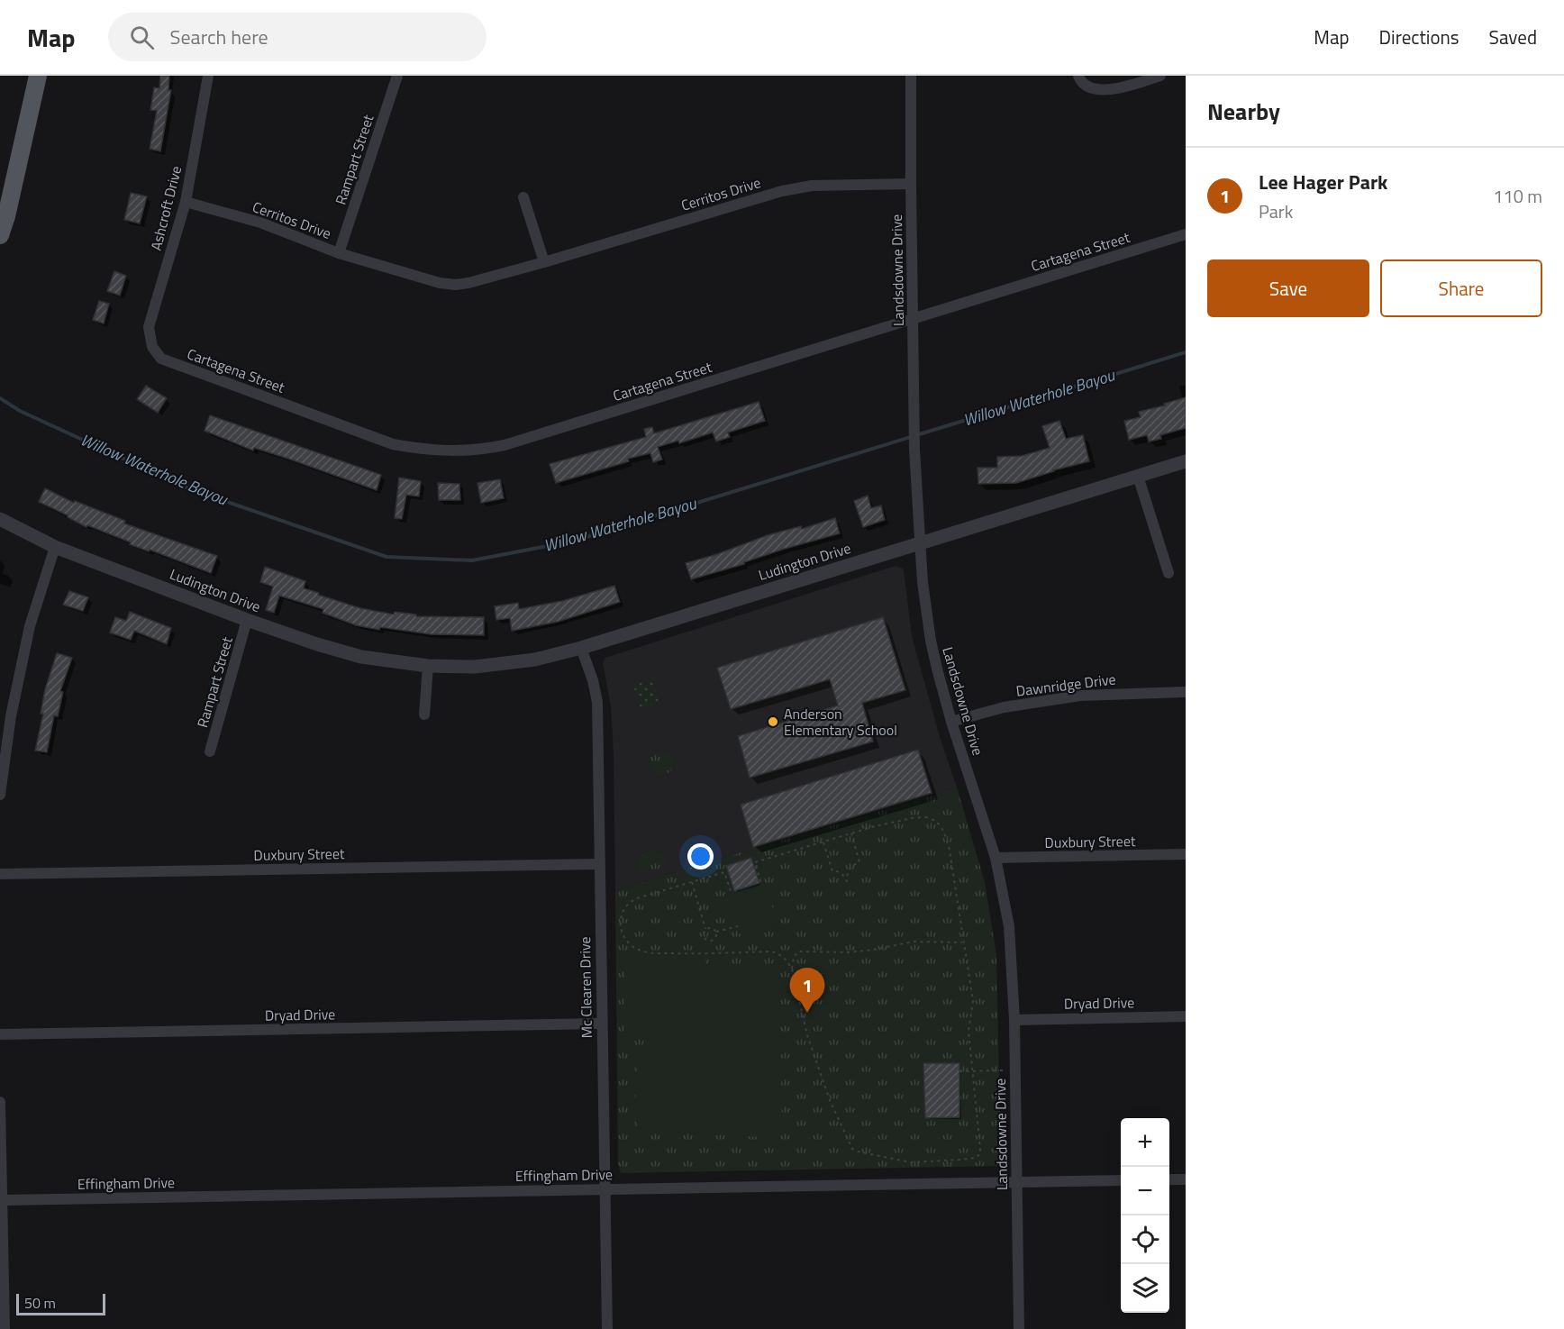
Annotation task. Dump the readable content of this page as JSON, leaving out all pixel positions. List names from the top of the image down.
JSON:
{
  "streets": {
    "street": [
      "Rampart Street",
      "Cerritos Drive",
      "Ashcroft Drive",
      "Cartagena Street",
      "Landsdowne Drive",
      "Ludington Drive",
      "Dawnridge Drive",
      "Duxbury Street",
      "Mc Clearen Drive",
      "Dryad Drive",
      "Effingham Drive"
    ]
  },
  "crossings": [
    ["Rampart Street", "Cerritos Drive"],
    ["Rampart Street", "Ludington Drive"],
    ["Cerritos Drive", "Ashcroft Drive"],
    ["Cerritos Drive", "Landsdowne Drive"],
    ["Ashcroft Drive", "Cartagena Street"],
    ["Cartagena Street", "Landsdowne Drive"],
    ["Landsdowne Drive", "Ludington Drive"],
    ["Landsdowne Drive", "Dawnridge Drive"],
    ["Landsdowne Drive", "Duxbury Street"],
    ["Landsdowne Drive", "Dryad Drive"],
    ["Landsdowne Drive", "Effingham Drive"],
    ["Ludington Drive", "Mc Clearen Drive"],
    ["Duxbury Street", "Mc Clearen Drive"],
    ["Mc Clearen Drive", "Dryad Drive"],
    ["Mc Clearen Drive", "Effingham Drive"]
  ],
  "water": ["Willow Waterhole Bayou"],
  "places": ["Anderson Elementary School"],
  "scale_bar": "50 m",
  "page": {
    "header": "Map",
    "search": "Search here",
    "nav": ["Map", "Directions", "Saved"],
    "heading": "Nearby",
    "list": [
      {
        "mark": "1",
        "name": "Lee Hager Park",
        "note": "Park",
        "value": "110 m"
      }
    ],
    "buttons": ["Save", "Share"],
    "pins": "1",
    "map_buttons": ["+", "−"],
    "scale": "50 m"
  }
}
